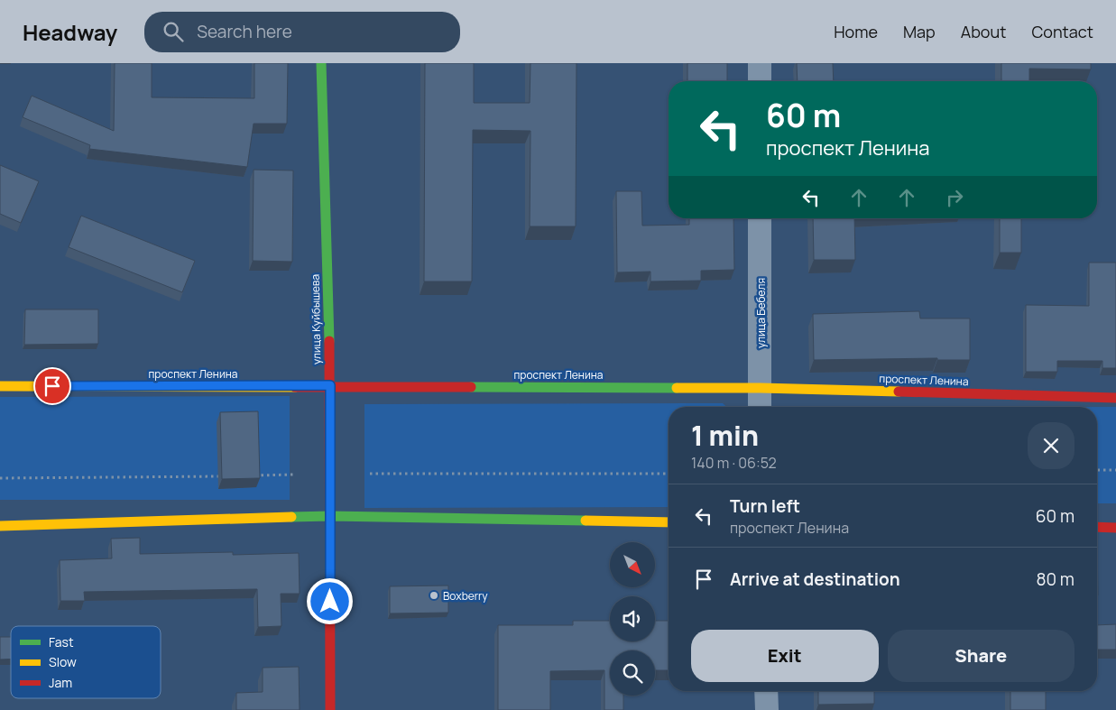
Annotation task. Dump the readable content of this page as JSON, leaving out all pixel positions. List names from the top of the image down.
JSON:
{
  "streets": {
    "street": ["улица Бебеля", "улица Куйбышева", "проспект Ленина"]
  },
  "crossings": [
    ["улица Бебеля", "проспект Ленина"],
    ["улица Куйбышева", "проспект Ленина"]
  ],
  "places": ["Boxberry"],
  "legend": ["Fast", "Slow", "Jam"],
  "north": "bottom right",
  "page": {
    "header": "Headway",
    "search": "Search here",
    "nav": [
      "Home",
      "Map",
      "About",
      "Contact"
    ],
    "turn": ["60 m", "проспект Ленина"],
    "heading": ["1 min", "140 m · 06:52"],
    "list": [
      {
        "name": "Turn left",
        "note": "проспект Ленина",
        "value": "60 m"
      },
      {
        "name": "Arrive at destination",
        "value": "80 m"
      }
    ],
    "buttons": ["Exit", "Share"]
  }
}
